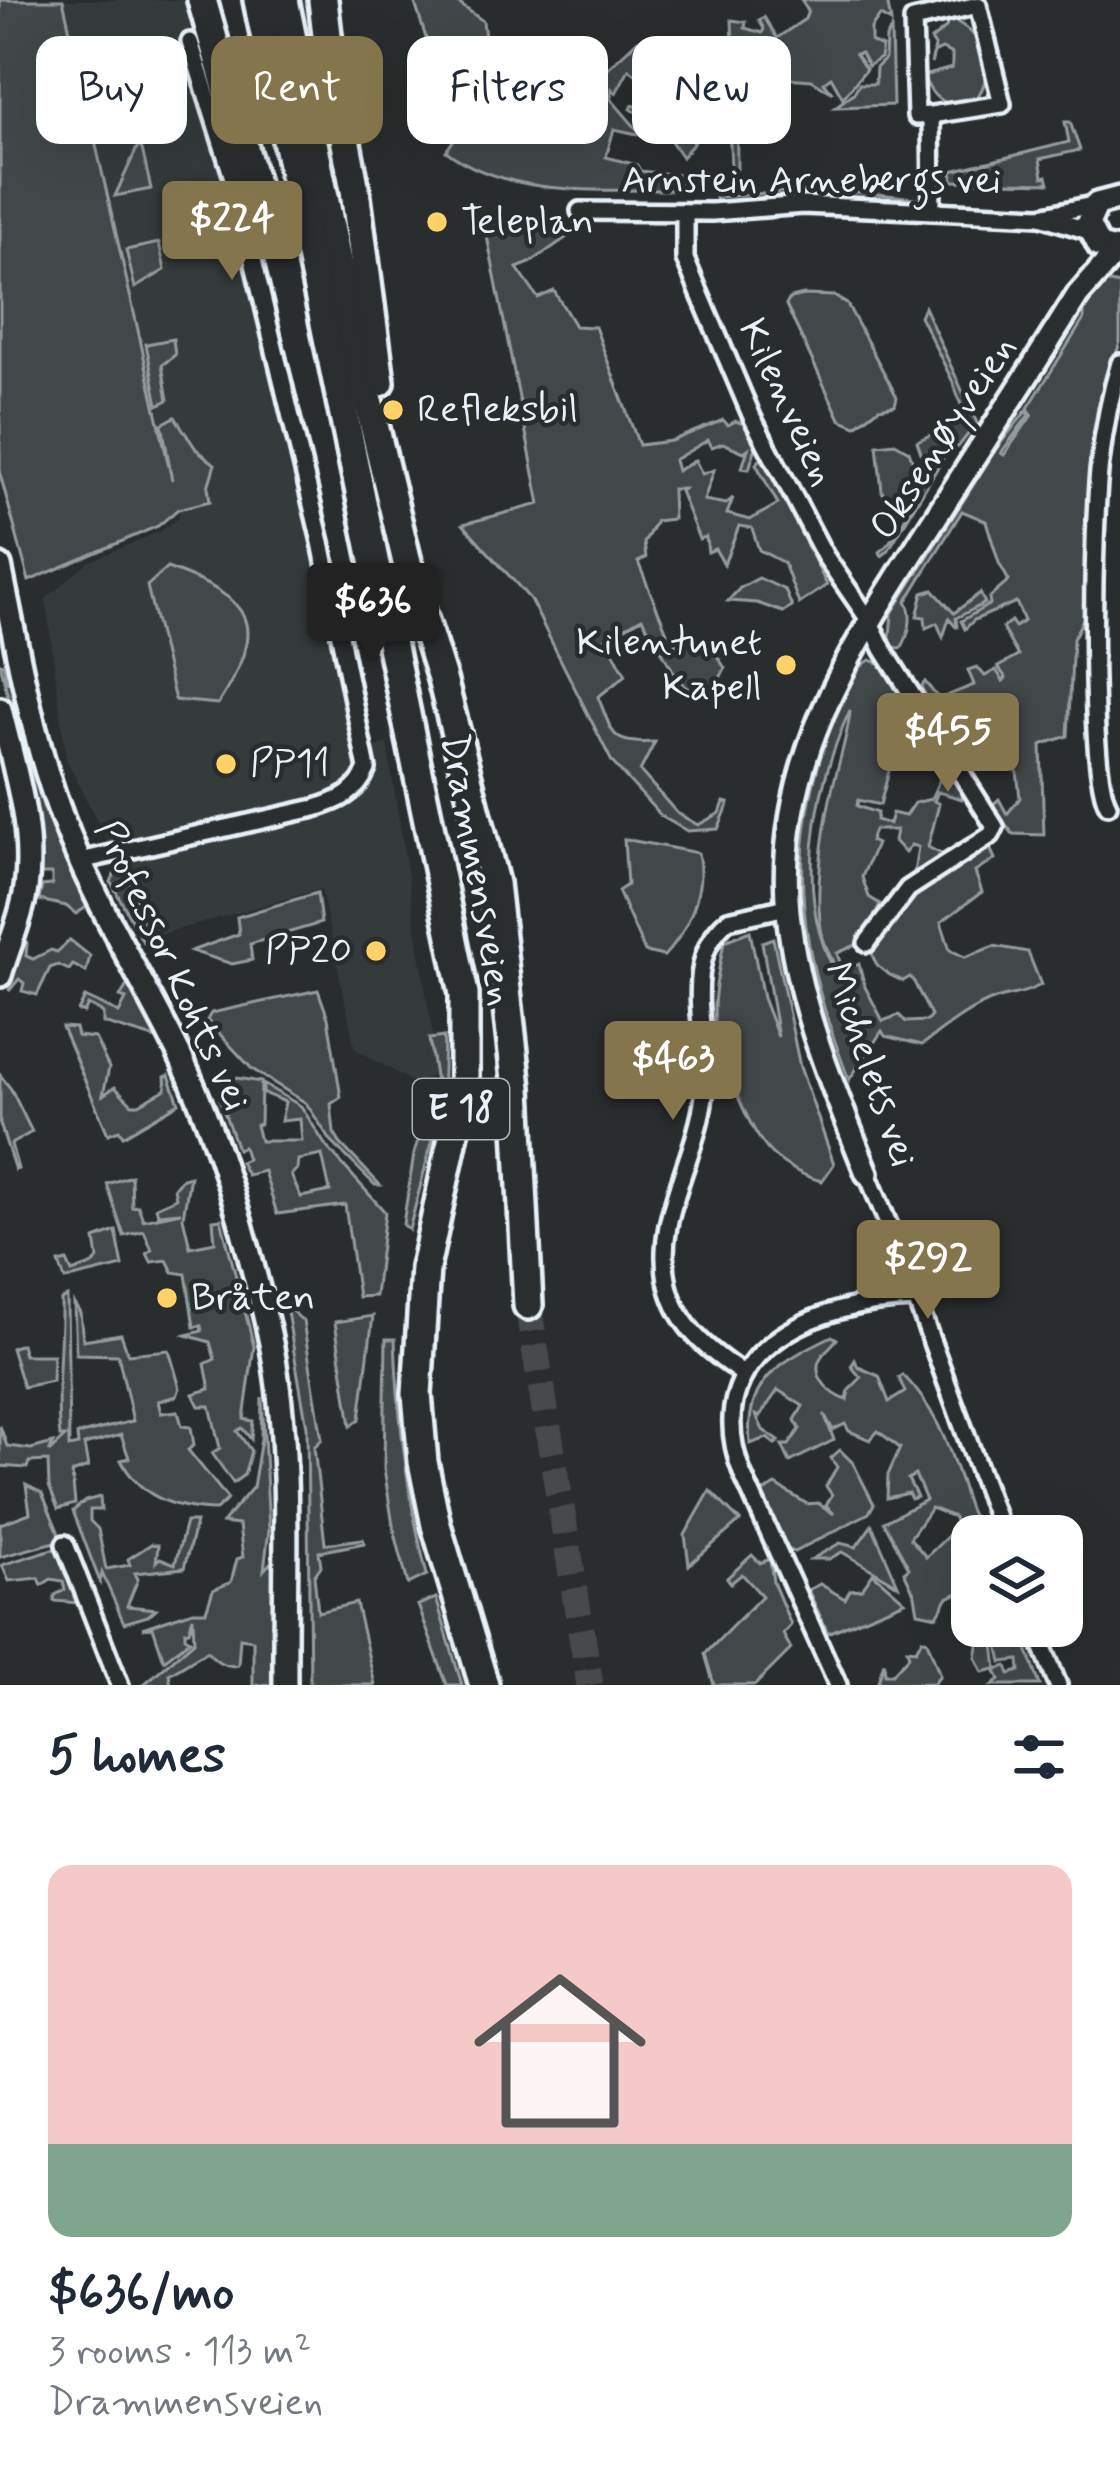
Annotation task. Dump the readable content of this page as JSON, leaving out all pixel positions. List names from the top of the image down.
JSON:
{
  "streets": {
    "highway": ["Drammensveien", "E 18"],
    "main road": ["Oksenøyveien", "Professor Kohts vei", "Michelets vei"],
    "street": ["Arnstein Arnebergs vei", "Kilenveien"]
  },
  "crossings": [
    ["Arnstein Arnebergs vei", "Kilenveien"],
    ["Arnstein Arnebergs vei", "Oksenøyveien"],
    ["Kilenveien", "Oksenøyveien"],
    ["Kilenveien", "Michelets vei"],
    ["Oksenøyveien", "Michelets vei"],
    ["Drammensveien", "E 18"]
  ],
  "places": [
    "Teleplan",
    "Refleksbil",
    "Kilentunet Kapell",
    "PP11",
    "PP20",
    "Bråten"
  ],
  "page": {
    "chip": [
      "Buy",
      "Rent",
      "Filters",
      "New"
    ],
    "price": [
      "$224",
      "$636",
      "$455",
      "$463",
      "$292"
    ],
    "heading": "5 homes",
    "list": [
      {
        "name": "$636/mo",
        "note": "3 rooms · 113 m² · Drammensveien"
      }
    ]
  }
}
